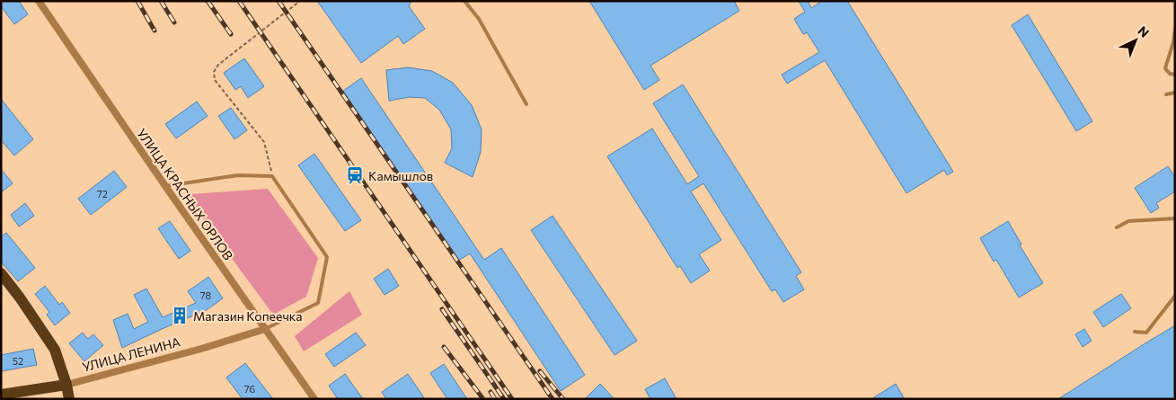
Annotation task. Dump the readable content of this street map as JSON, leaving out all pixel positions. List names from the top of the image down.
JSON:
{
  "streets": {
    "main road": ["УЛИЦА ЛЕНИНА"],
    "street": ["УЛИЦА КРАСНЫХ ОРЛОВ"]
  },
  "crossings": [
    ["УЛИЦА КРАСНЫХ ОРЛОВ", "УЛИЦА ЛЕНИНА"]
  ],
  "places": {
    "station": ["Камышлов"],
    "building": ["Магазин Копеечка"]
  },
  "house_numbers": [
    "72",
    "78",
    "52",
    "76"
  ],
  "north": "top right"
}
